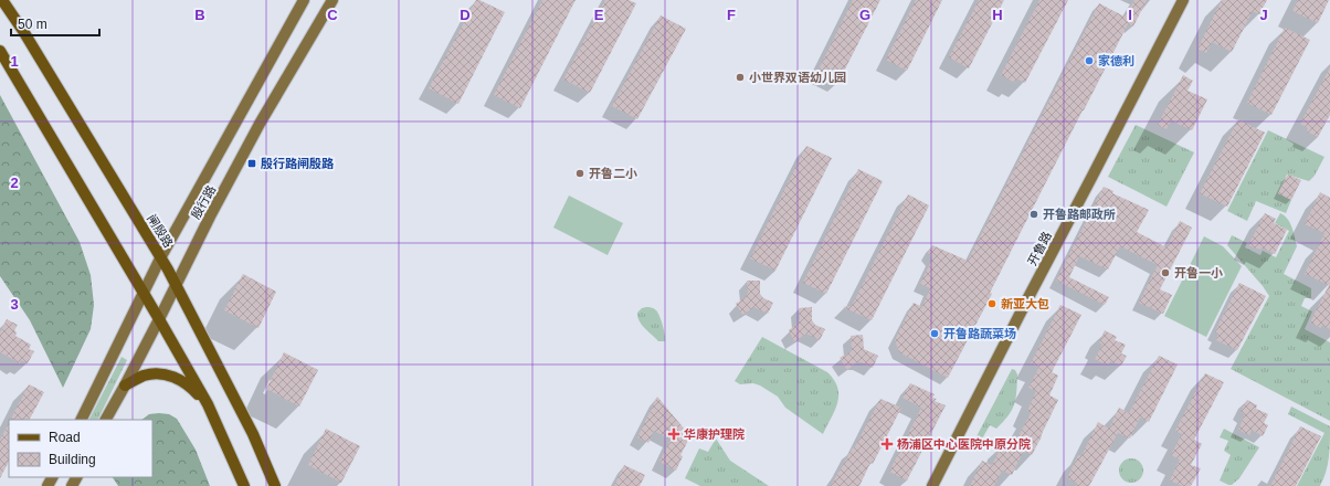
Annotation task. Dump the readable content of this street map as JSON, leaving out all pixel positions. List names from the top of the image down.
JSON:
{
  "streets": {
    "main road": ["殷行路", "闸殷路", "开鲁路"]
  },
  "crossings": [
    ["殷行路", "闸殷路"]
  ],
  "places": {
    "other": [
      "家德利",
      "小世界双语幼儿园",
      "开鲁二小",
      "开鲁路邮政所",
      "开鲁一小",
      "新亚大包",
      "开鲁路蔬菜场"
    ],
    "transit": ["殷行路闸殷路"],
    "health": ["华康护理院", "杨浦区中心医院中原分院"]
  },
  "legend": ["Road", "Building"],
  "scale_bar": "50 m",
  "grid": {
    "columns": [
      "B",
      "C",
      "D",
      "E",
      "F",
      "G",
      "H",
      "I",
      "J"
    ],
    "rows": ["1", "2", "3"]
  }
}
